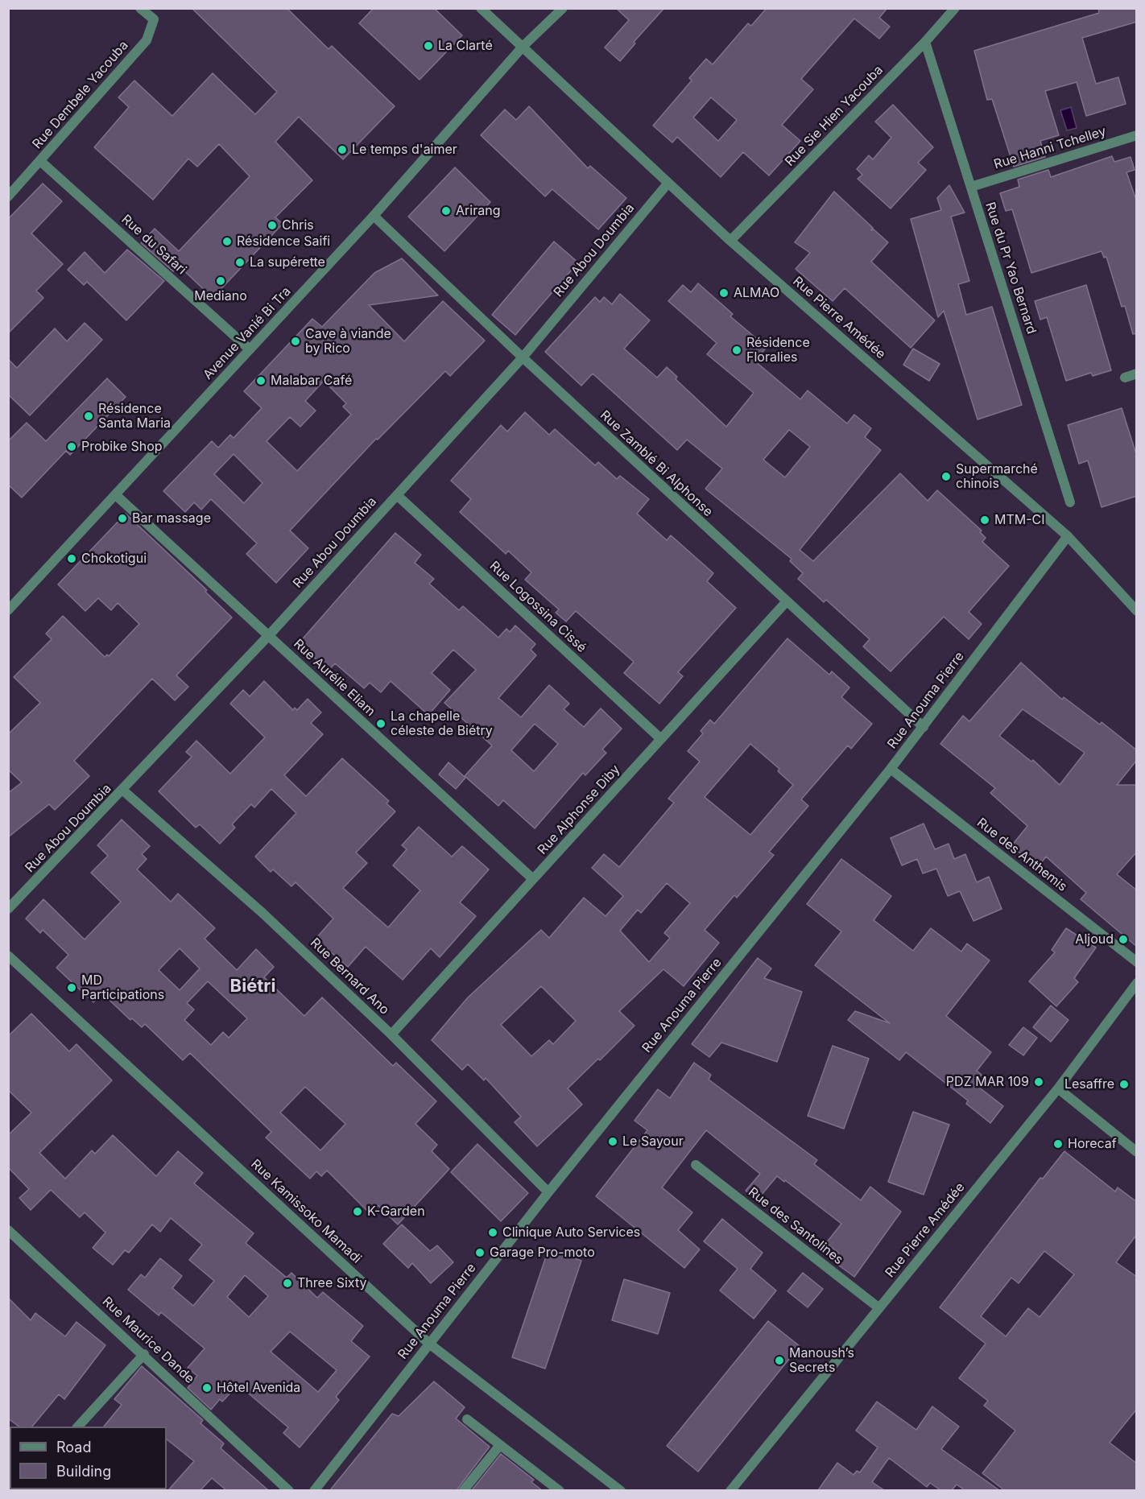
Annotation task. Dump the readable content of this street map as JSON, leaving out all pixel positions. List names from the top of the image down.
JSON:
{
  "streets": {
    "street": [
      "Rue Dembele Yacouba",
      "Rue Sie Hien Yacouba",
      "Rue Hanni Tchelley",
      "Rue du Safari",
      "Rue Abou Doumbia",
      "Rue du Pr Yao Bernard",
      "Rue Pierre Amédée",
      "Avenue Vanié Bi Tra",
      "Rue Zamblé Bi Alphonse",
      "Rue Logossina Cissé",
      "Rue Aurélie Eliam",
      "Rue Anouma Pierre",
      "Rue Alphonse Diby",
      "Rue des Anthemis",
      "Rue Bernard Ano",
      "Rue Kamissoko Mamadi",
      "Rue des Santolines",
      "Rue Maurice Dande"
    ]
  },
  "crossings": [
    ["Rue Dembele Yacouba", "Rue du Safari"],
    ["Rue Sie Hien Yacouba", "Rue du Pr Yao Bernard"],
    ["Rue Sie Hien Yacouba", "Rue Pierre Amédée"],
    ["Rue Hanni Tchelley", "Rue du Pr Yao Bernard"],
    ["Rue du Safari", "Avenue Vanié Bi Tra"],
    ["Rue Abou Doumbia", "Rue Pierre Amédée"],
    ["Rue Abou Doumbia", "Rue Zamblé Bi Alphonse"],
    ["Rue Abou Doumbia", "Rue Logossina Cissé"],
    ["Rue Abou Doumbia", "Rue Aurélie Eliam"],
    ["Rue Abou Doumbia", "Rue Bernard Ano"],
    ["Rue Pierre Amédée", "Avenue Vanié Bi Tra"],
    ["Rue Pierre Amédée", "Rue Anouma Pierre"],
    ["Rue Pierre Amédée", "Rue des Santolines"],
    ["Avenue Vanié Bi Tra", "Rue Zamblé Bi Alphonse"],
    ["Avenue Vanié Bi Tra", "Rue Aurélie Eliam"],
    ["Rue Zamblé Bi Alphonse", "Rue Anouma Pierre"],
    ["Rue Zamblé Bi Alphonse", "Rue Alphonse Diby"],
    ["Rue Logossina Cissé", "Rue Alphonse Diby"],
    ["Rue Aurélie Eliam", "Rue Alphonse Diby"],
    ["Rue Anouma Pierre", "Rue des Anthemis"],
    ["Rue Anouma Pierre", "Rue Bernard Ano"],
    ["Rue Anouma Pierre", "Rue Kamissoko Mamadi"],
    ["Rue Alphonse Diby", "Rue Bernard Ano"]
  ],
  "districts": ["Biétri"],
  "places": [
    "La Clarté",
    "Le temps d'aimer",
    "Arirang",
    "Chris",
    "Résidence Saifi",
    "La supérette",
    "Mediano",
    "ALMAO",
    "Cave à viande by Rico",
    "Résidence Floralies",
    "Malabar Café",
    "Résidence Santa Maria",
    "Probike Shop",
    "Supermarché chinois",
    "Bar massage",
    "MTM-CI",
    "Chokotigui",
    "La chapelle céleste de Biétry",
    "Aljoud",
    "MD Participations",
    "PDZ MAR 109",
    "Lesaffre",
    "Le Sayour",
    "Horecaf",
    "K-Garden",
    "Clinique Auto Services",
    "Garage Pro-moto",
    "Three Sixty",
    "Manoush’s Secrets",
    "Hôtel Avenida"
  ],
  "legend": ["Road", "Building"]
}
